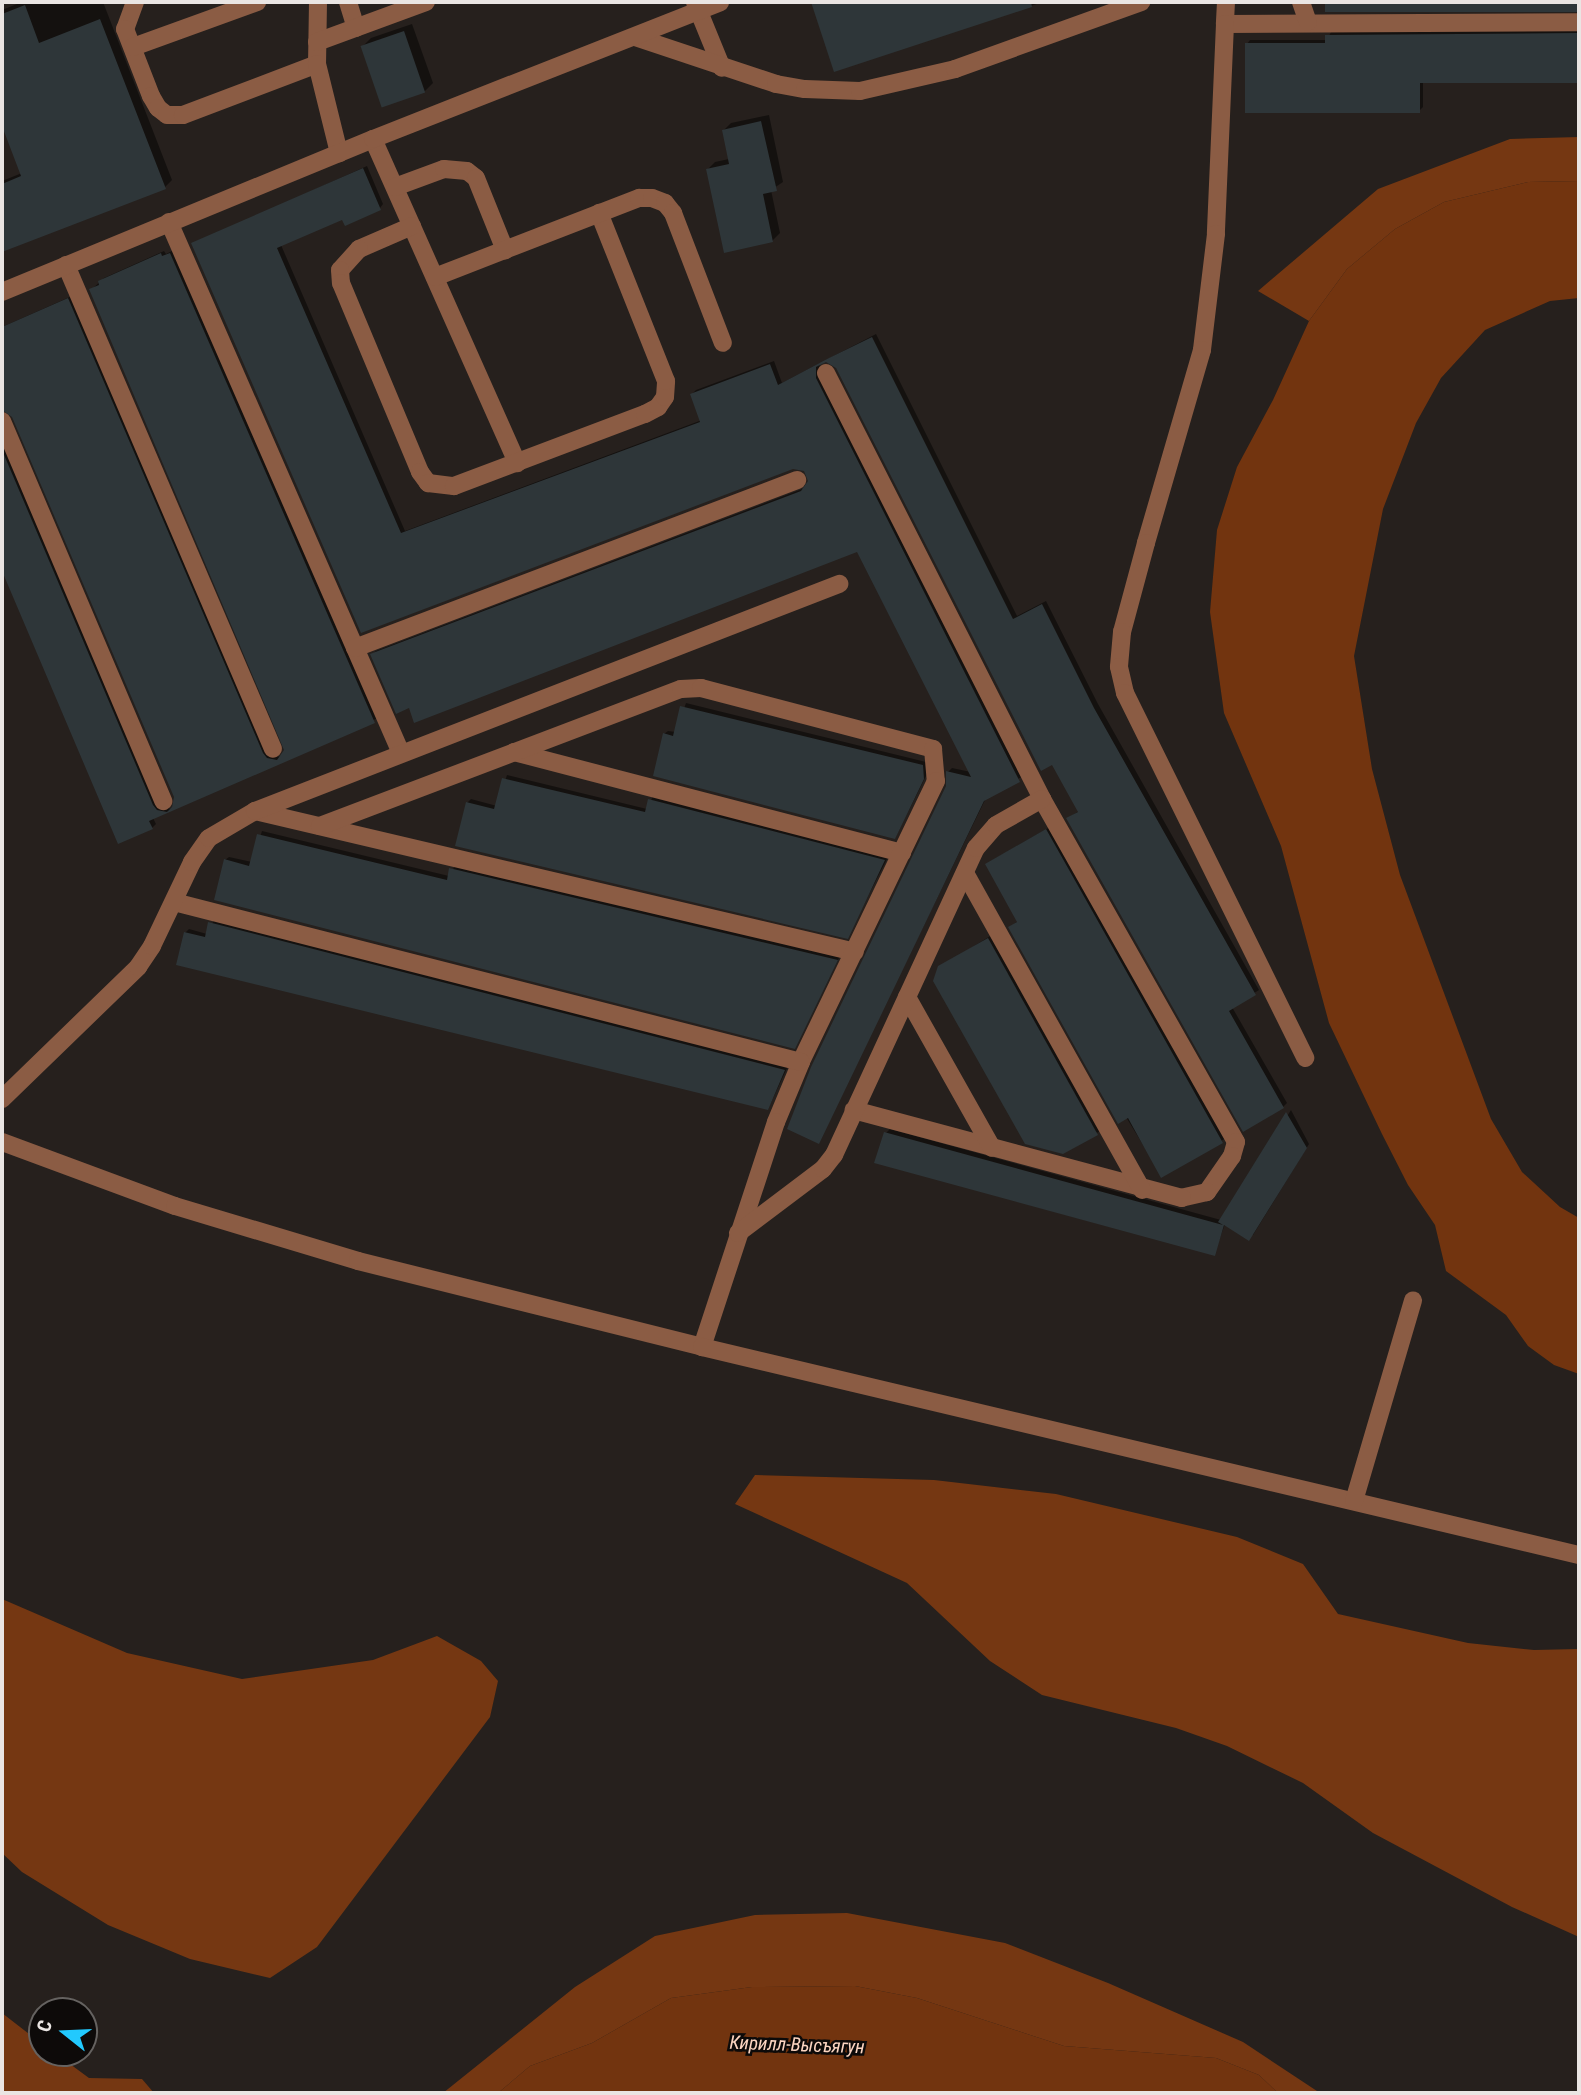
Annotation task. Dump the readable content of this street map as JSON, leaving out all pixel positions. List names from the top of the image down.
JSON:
{
  "water": ["Кирилл-Высъягун"],
  "north": "left"
}
